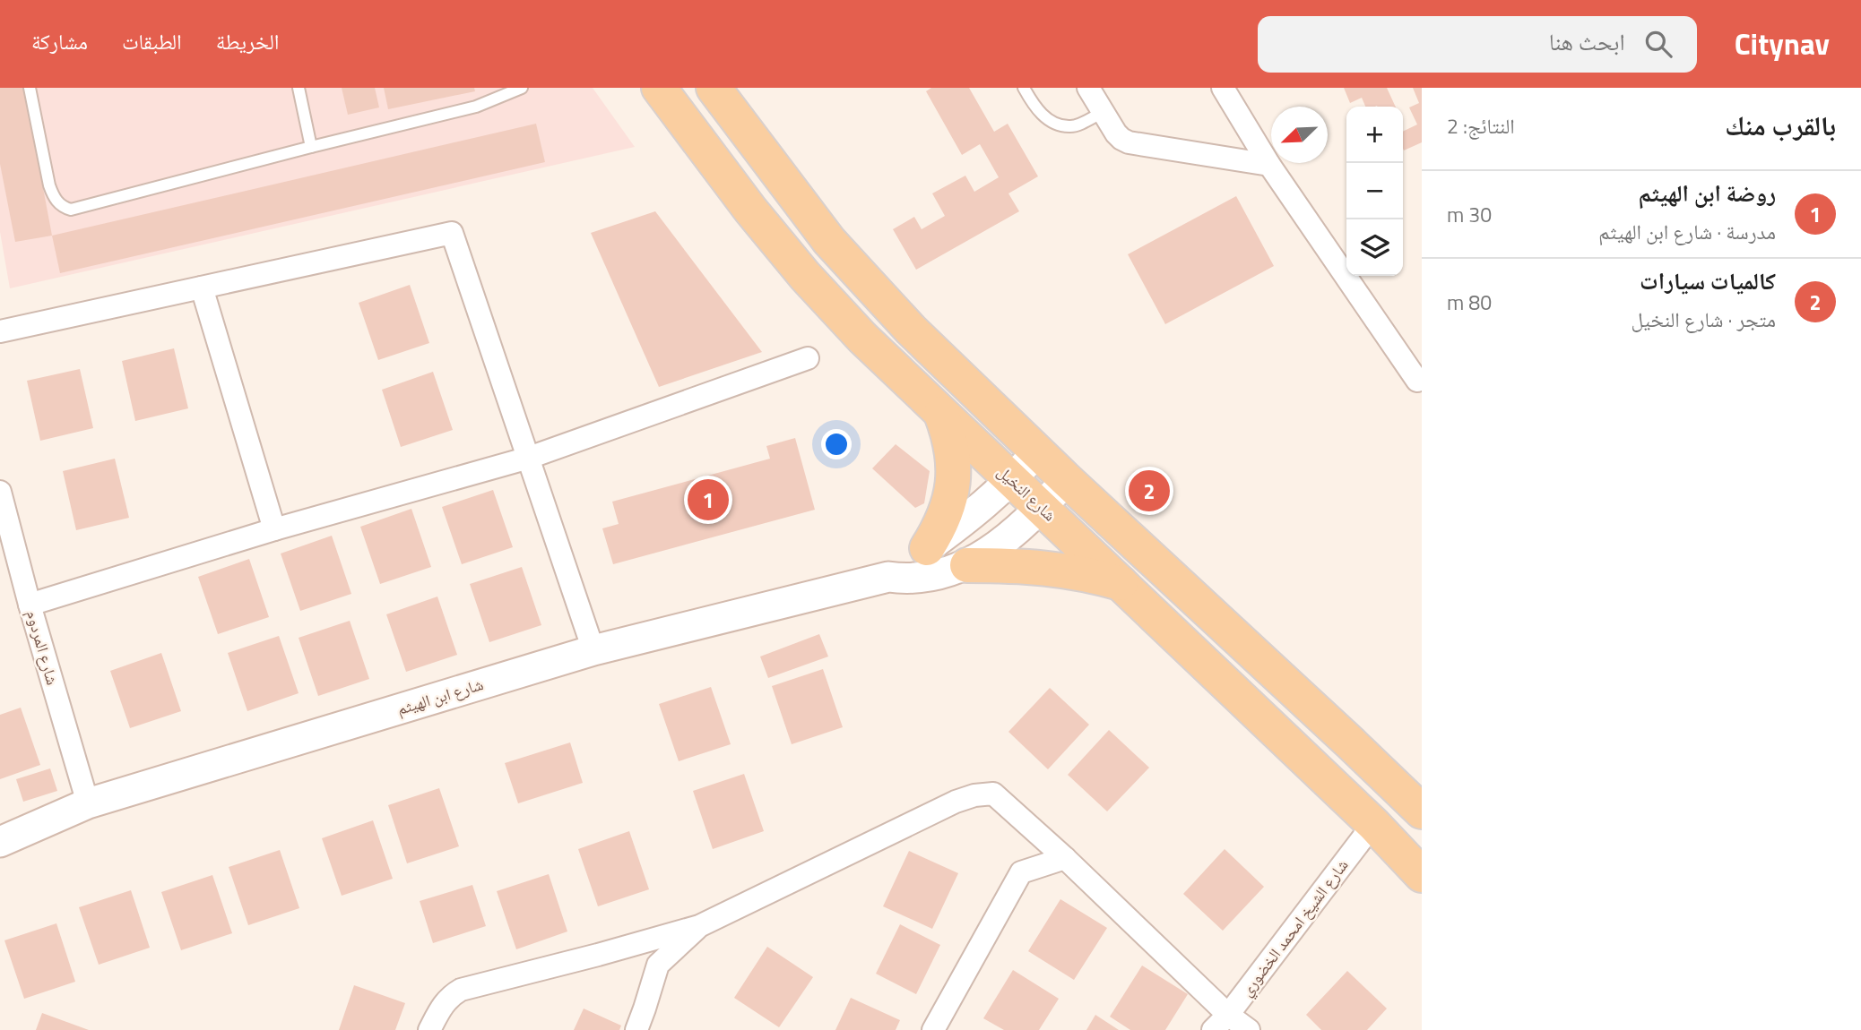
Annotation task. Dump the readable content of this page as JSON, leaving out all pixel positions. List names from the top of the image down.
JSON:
{
  "streets": {
    "main road": ["شارع النخيل", "شارع ابن الهيثم"],
    "street": ["شارع المردوم", "شارع الشيخ امحمد الخضوري"]
  },
  "crossings": [
    ["شارع النخيل", "شارع الشيخ امحمد الخضوري"],
    ["شارع المردوم", "شارع ابن الهيثم"]
  ],
  "north": "bottom left",
  "page": {
    "header": "Citynav",
    "search": "ابحث هنا",
    "nav": ["الخريطة", "الطبقات", "مشاركة"],
    "heading": ["بالقرب منك", "النتائج: 2"],
    "map_buttons": ["+", "−"],
    "list": [
      {
        "mark": "1",
        "name": "روضة ابن الهيثم",
        "note": "مدرسة · شارع ابن الهيثم",
        "value": "30 m"
      },
      {
        "mark": "2",
        "name": "كالميات سيارات",
        "note": "متجر · شارع النخيل",
        "value": "80 m"
      }
    ],
    "pins": ["2", "1"]
  }
}
